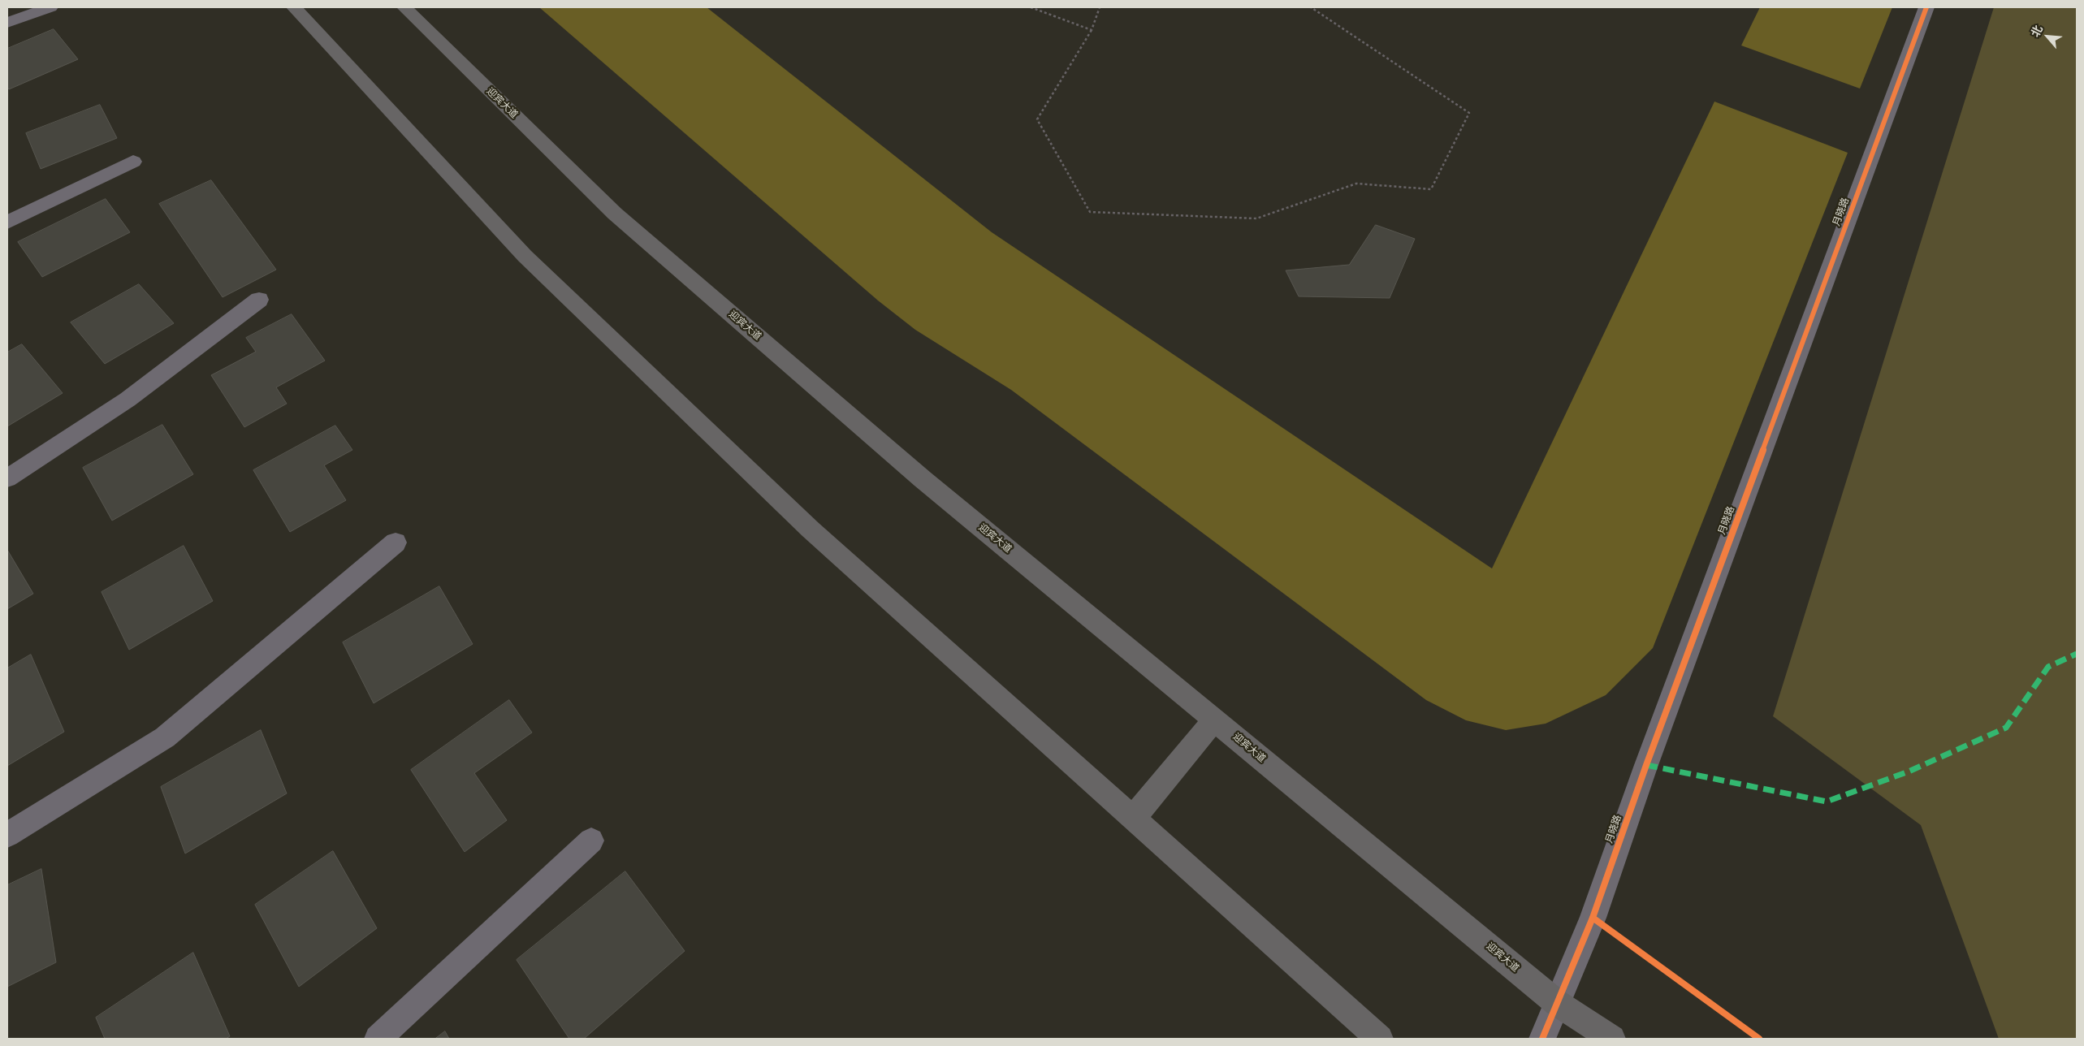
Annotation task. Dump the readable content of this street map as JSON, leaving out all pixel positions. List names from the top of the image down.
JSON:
{
  "streets": {
    "highway": ["迎宾大道"],
    "street": ["月晓路"]
  },
  "crossings": [
    ["迎宾大道", "月晓路"]
  ],
  "north": "top left"
}
